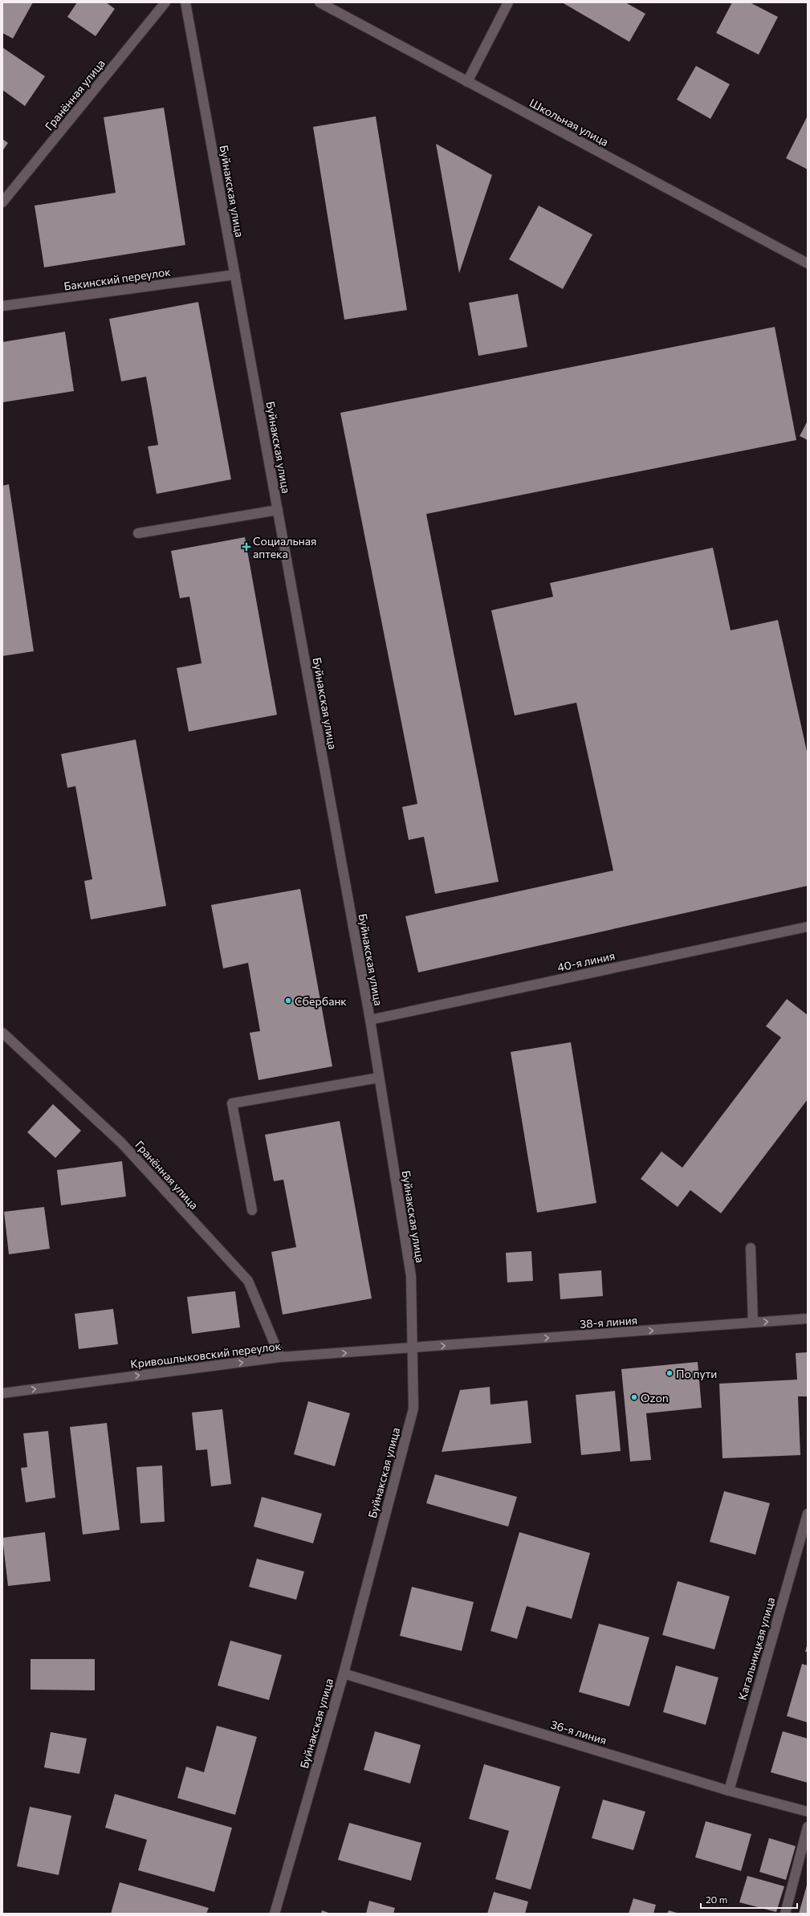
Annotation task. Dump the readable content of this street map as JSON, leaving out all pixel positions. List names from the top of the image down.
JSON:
{
  "streets": {
    "street": [
      "Гранённая улица",
      "Школьная улица",
      "Буйнакская улица",
      "Бакинский переулок",
      "40-я линия",
      "38-я линия",
      "Кривошлыковский переулок",
      "Кагальницкая улица",
      "36-я линия"
    ]
  },
  "crossings": [
    ["Гранённая улица", "Кривошлыковский переулок"],
    ["Буйнакская улица", "Бакинский переулок"],
    ["Буйнакская улица", "40-я линия"],
    ["Буйнакская улица", "38-я линия"],
    ["Буйнакская улица", "Кривошлыковский переулок"],
    ["Буйнакская улица", "36-я линия"],
    ["38-я линия", "Кривошлыковский переулок"],
    ["Кагальницкая улица", "36-я линия"]
  ],
  "one_way": ["38-я линия", "Кривошлыковский переулок"],
  "places": {
    "health": ["Социальная аптека"],
    "other": ["Сбербанк", "По пути", "Ozon"]
  },
  "scale_bar": "20 m"
}
